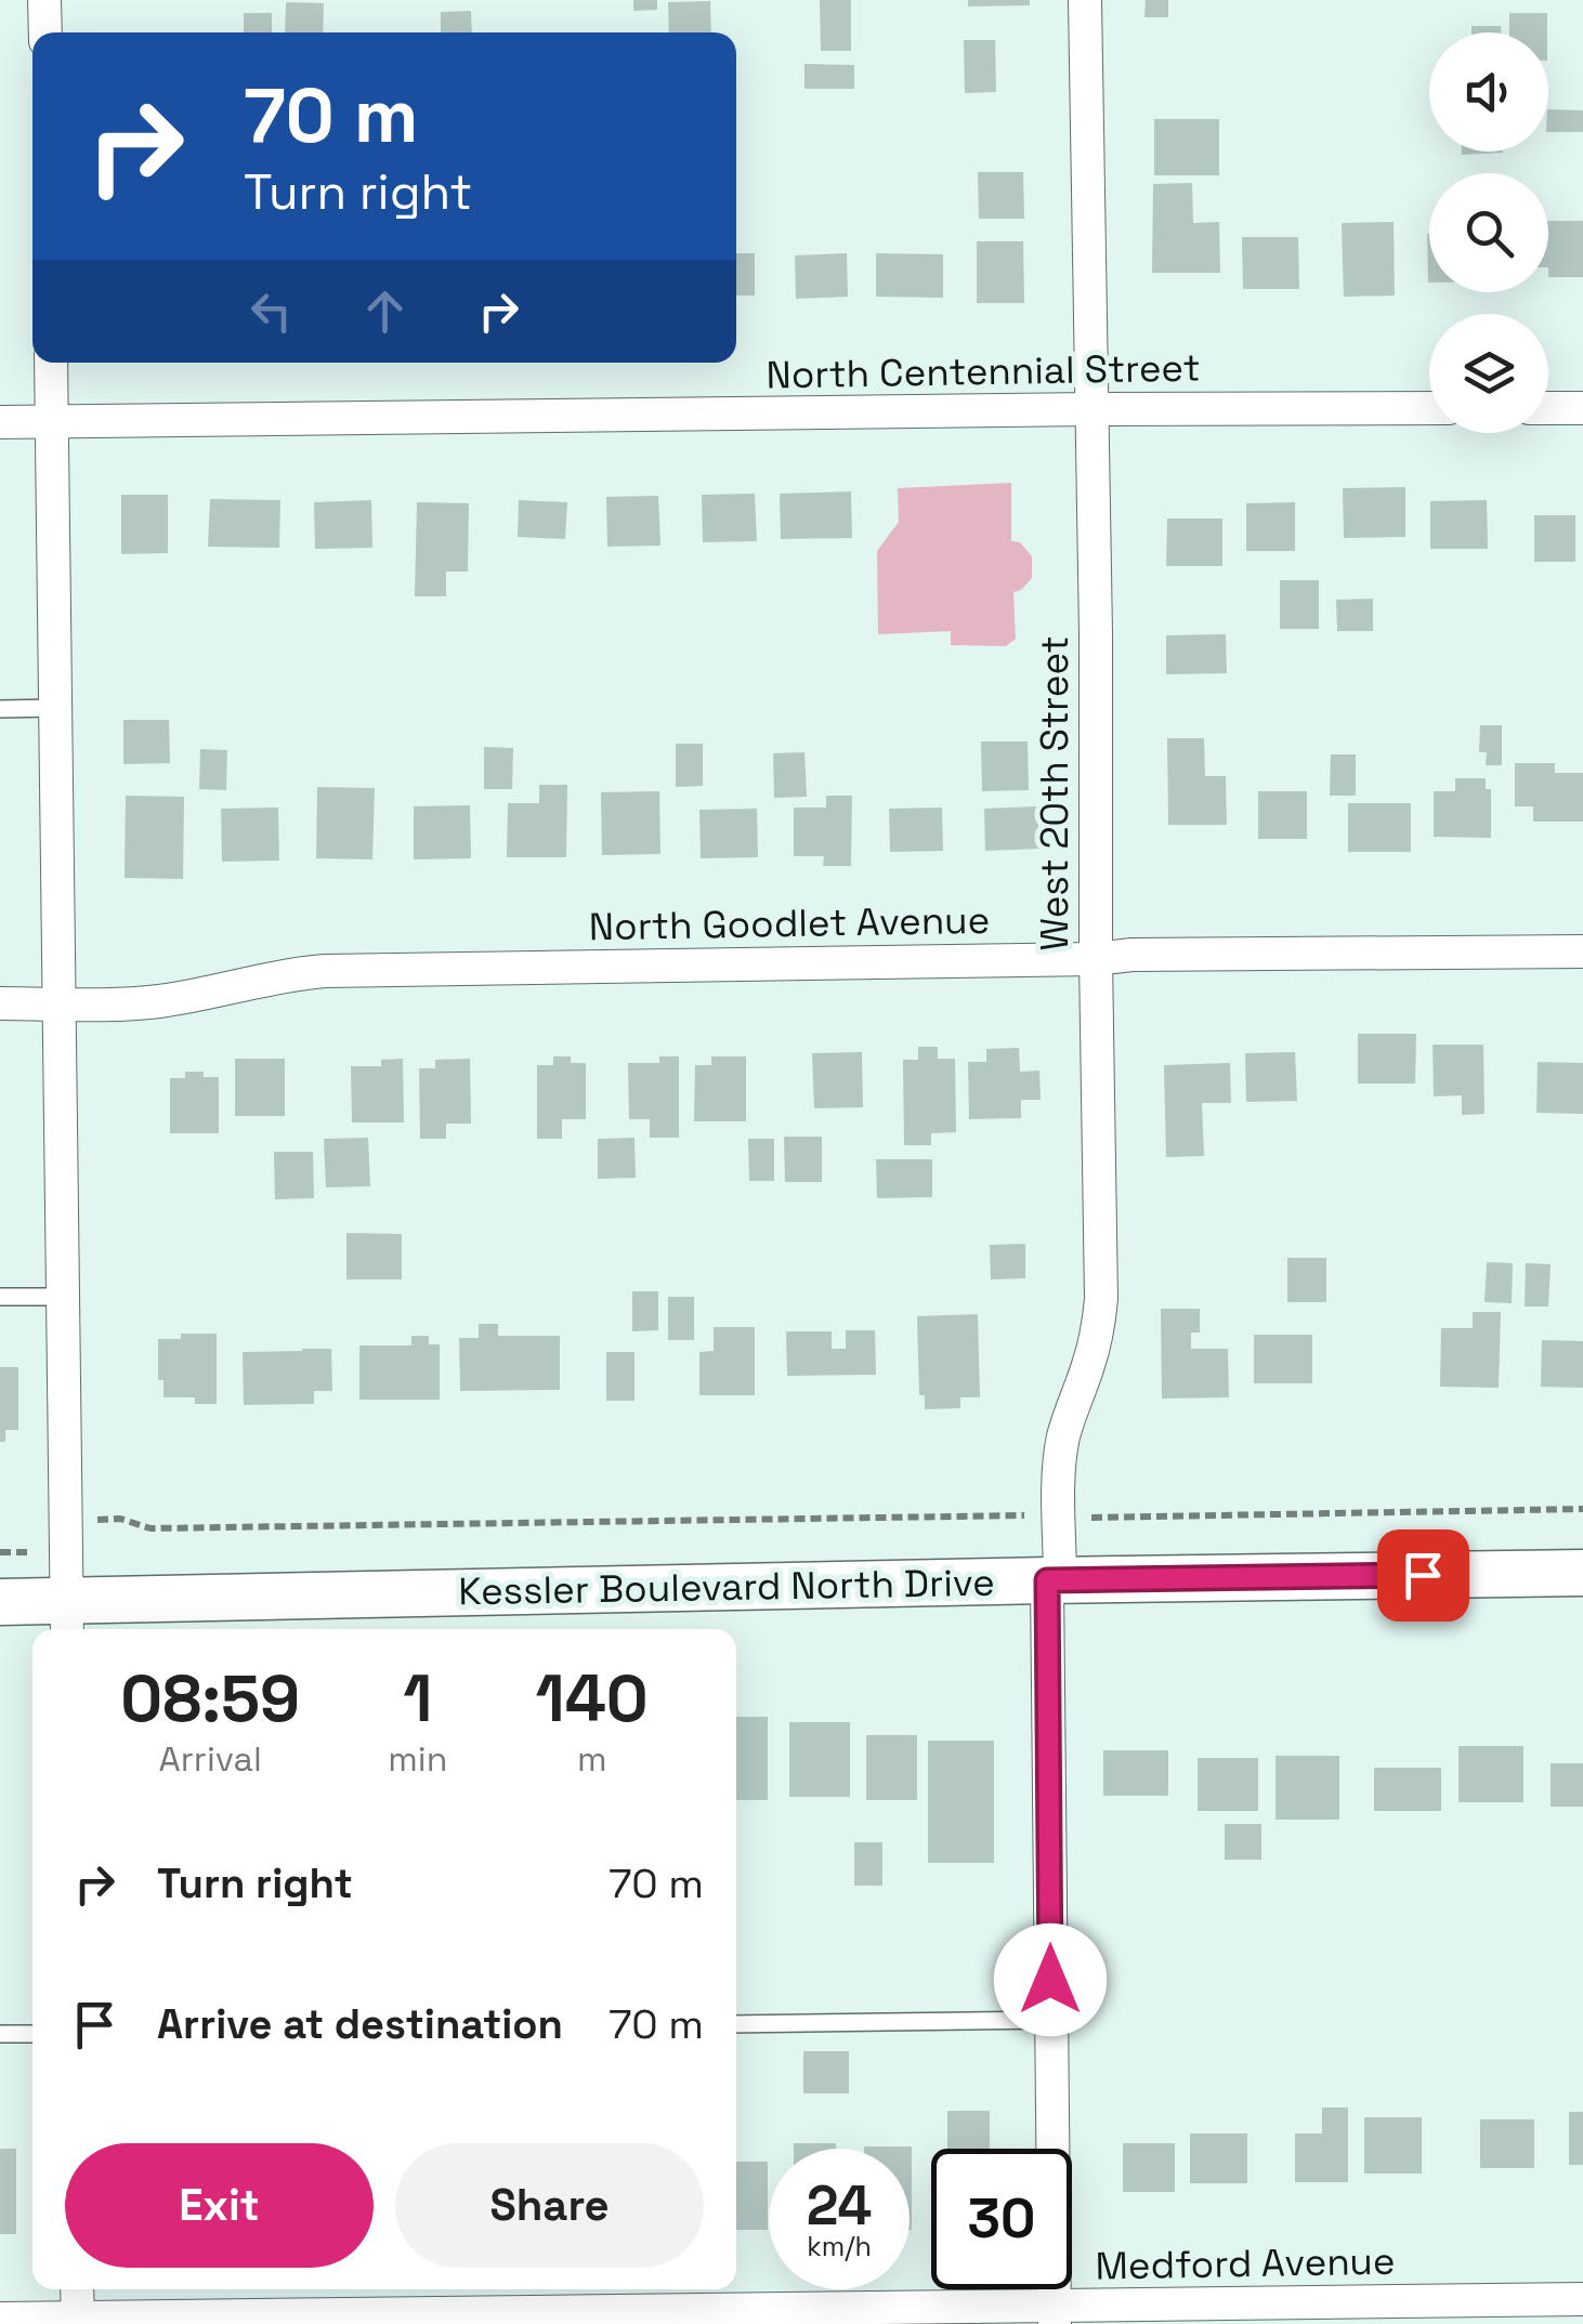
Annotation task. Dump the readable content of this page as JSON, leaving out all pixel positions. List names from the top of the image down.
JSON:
{
  "streets": {
    "main road": ["Kessler Boulevard North Drive"],
    "street": [
      "North Centennial Street",
      "West 20th Street",
      "North Goodlet Avenue",
      "Medford Avenue"
    ]
  },
  "crossings": [
    ["North Centennial Street", "West 20th Street"],
    ["West 20th Street", "North Goodlet Avenue"],
    ["West 20th Street", "Kessler Boulevard North Drive"],
    ["West 20th Street", "Medford Avenue"]
  ],
  "page": {
    "turn": ["70 m", "Turn right"],
    "eta": [
      "08:59",
      "Arrival",
      "1",
      "min",
      "140",
      "m"
    ],
    "list": [
      {
        "name": "Turn right",
        "value": "70 m"
      },
      {
        "name": "Arrive at destination",
        "value": "70 m"
      }
    ],
    "buttons": ["Exit", "Share"],
    "speed": "24 km/h",
    "limit": "30"
  }
}
